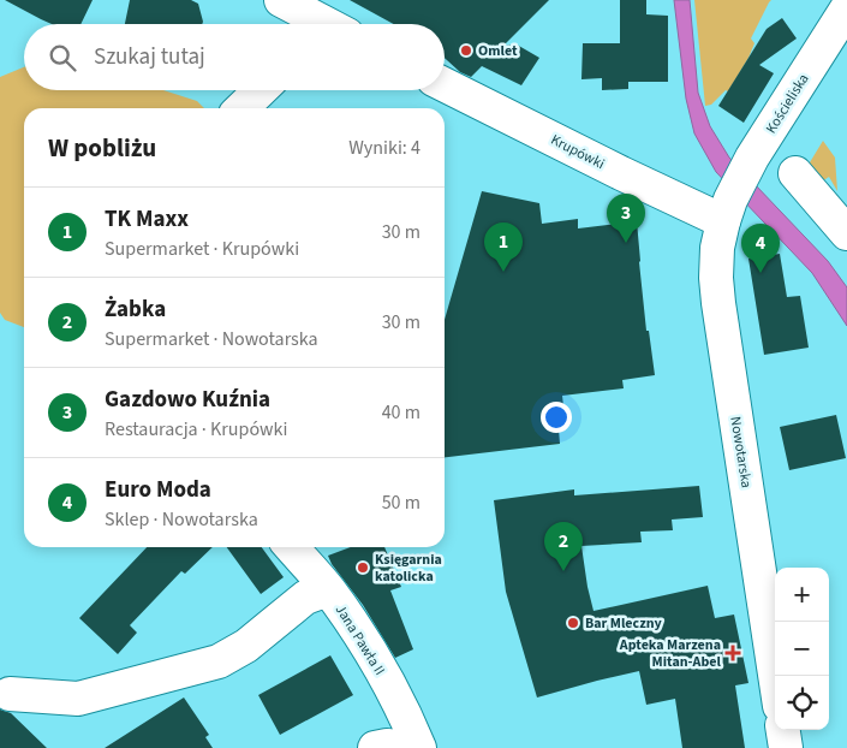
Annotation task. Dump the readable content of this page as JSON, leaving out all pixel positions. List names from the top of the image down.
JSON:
{
  "streets": {
    "street": [
      "Kościeliska",
      "Krupówki",
      "Nowotarska",
      "Jana Pawła II"
    ]
  },
  "crossings": [
    ["Kościeliska", "Krupówki"],
    ["Kościeliska", "Nowotarska"],
    ["Krupówki", "Nowotarska"]
  ],
  "places": {
    "other": ["Omlet", "Księgarnia katolicka", "Bar Mleczny"],
    "health": ["Apteka Marzena Mitan-Abel"]
  },
  "page": {
    "search": "Szukaj tutaj",
    "heading": ["W pobliżu", "Wyniki: 4"],
    "list": [
      {
        "mark": "1",
        "name": "TK Maxx",
        "note": "Supermarket · Krupówki",
        "value": "30 m"
      },
      {
        "mark": "2",
        "name": "Żabka",
        "note": "Supermarket · Nowotarska",
        "value": "30 m"
      },
      {
        "mark": "3",
        "name": "Gazdowo Kuźnia",
        "note": "Restauracja · Krupówki",
        "value": "40 m"
      },
      {
        "mark": "4",
        "name": "Euro Moda",
        "note": "Sklep · Nowotarska",
        "value": "50 m"
      }
    ],
    "pins": [
      "3",
      "1",
      "4",
      "2"
    ],
    "map_buttons": ["+", "−"]
  }
}
